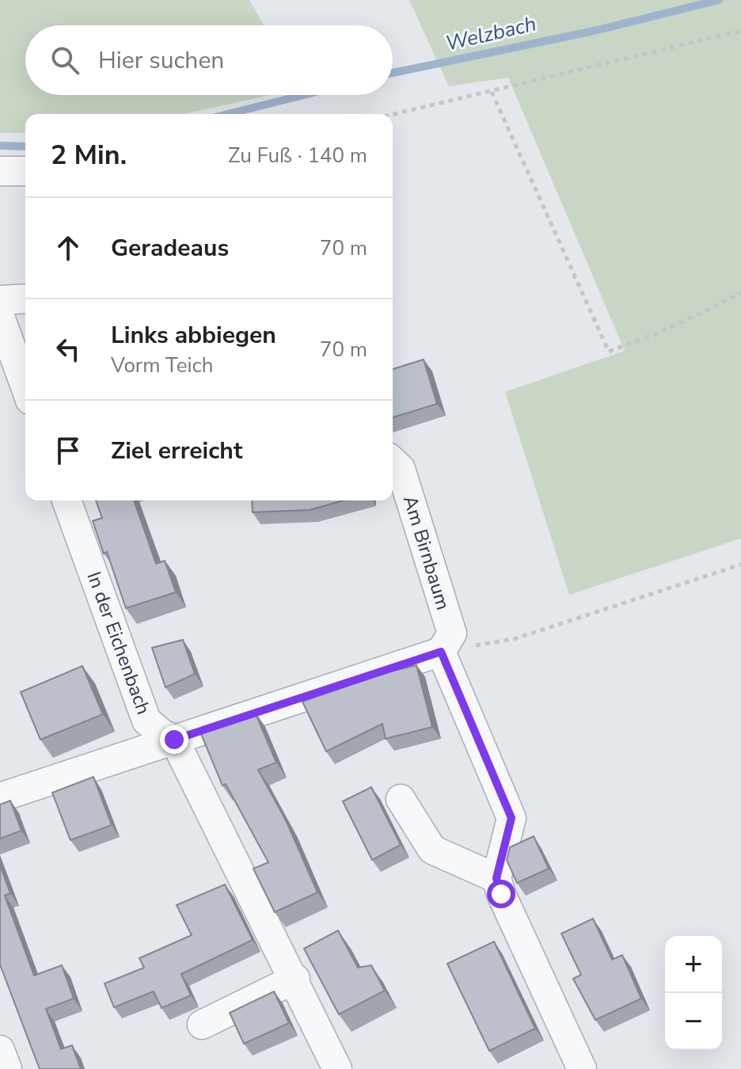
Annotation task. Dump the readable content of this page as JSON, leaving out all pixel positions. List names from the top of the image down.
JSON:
{
  "streets": {
    "street": ["Am Birnbaum", "In der Eichenbach"]
  },
  "water": ["Welzbach"],
  "page": {
    "search": "Hier suchen",
    "heading": ["2 Min.", "Zu Fuß · 140 m"],
    "list": [
      ["Geradeaus", "70 m"],
      ["Links abbiegen", "Vorm Teich", "70 m"],
      "Ziel erreicht"
    ],
    "map_buttons": ["+", "−"]
  }
}
